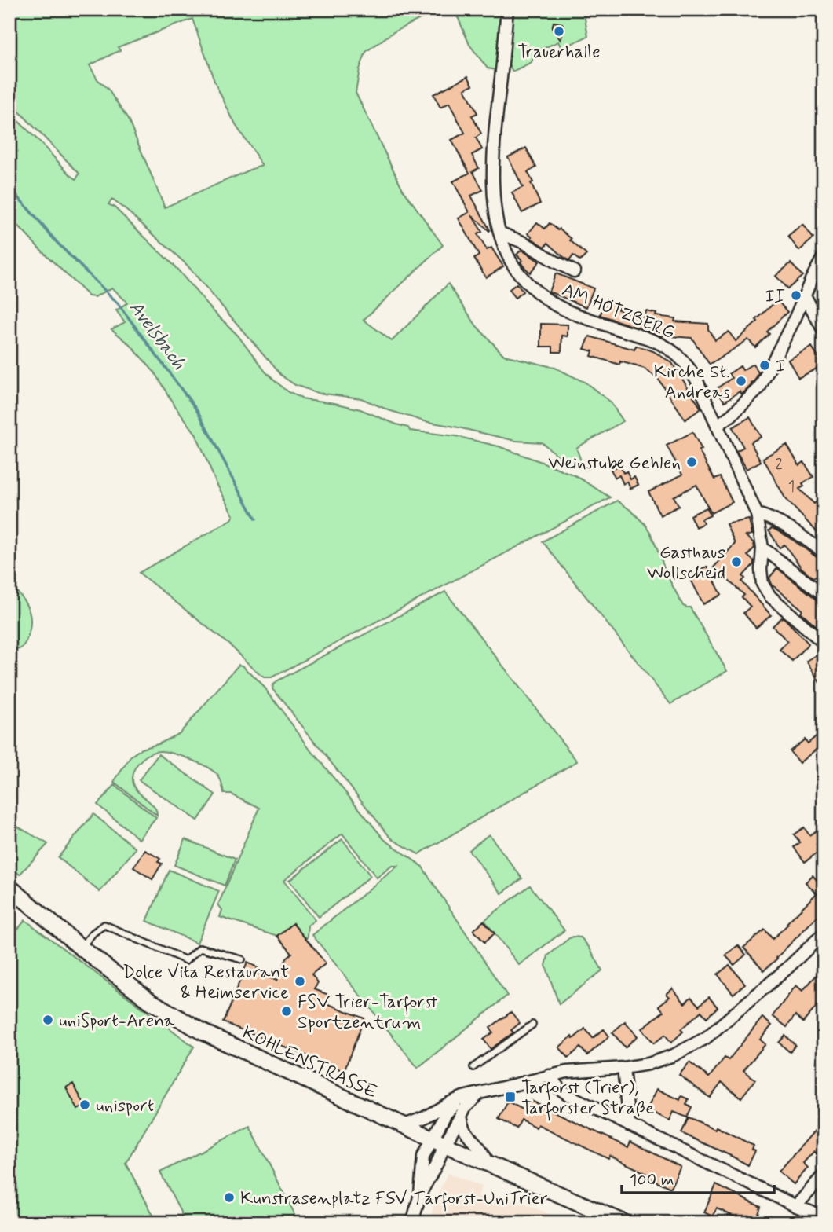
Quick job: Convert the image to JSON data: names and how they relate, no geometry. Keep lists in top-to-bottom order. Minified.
{"streets":{"main road":["KOHLENSTRASSE"],"street":["AM HÖTZBERG"]},"water":["Avelsbach"],"places":{"other":["Trauerhalle","II","I","Kirche St. Andreas","Weinstube Gehlen","Gasthaus Wollscheid","Dolce Vita Restaurant & Heimservice","FSV Trier-Tarforst Sportzentrum","uniSport-Arena","unisport","Kunstrasenplatz FSV Tarforst-UniTrier"],"transit":["Tarforst (Trier), Tarforster Straße"]},"house_numbers":["2","1"],"scale_bar":"100 m"}
